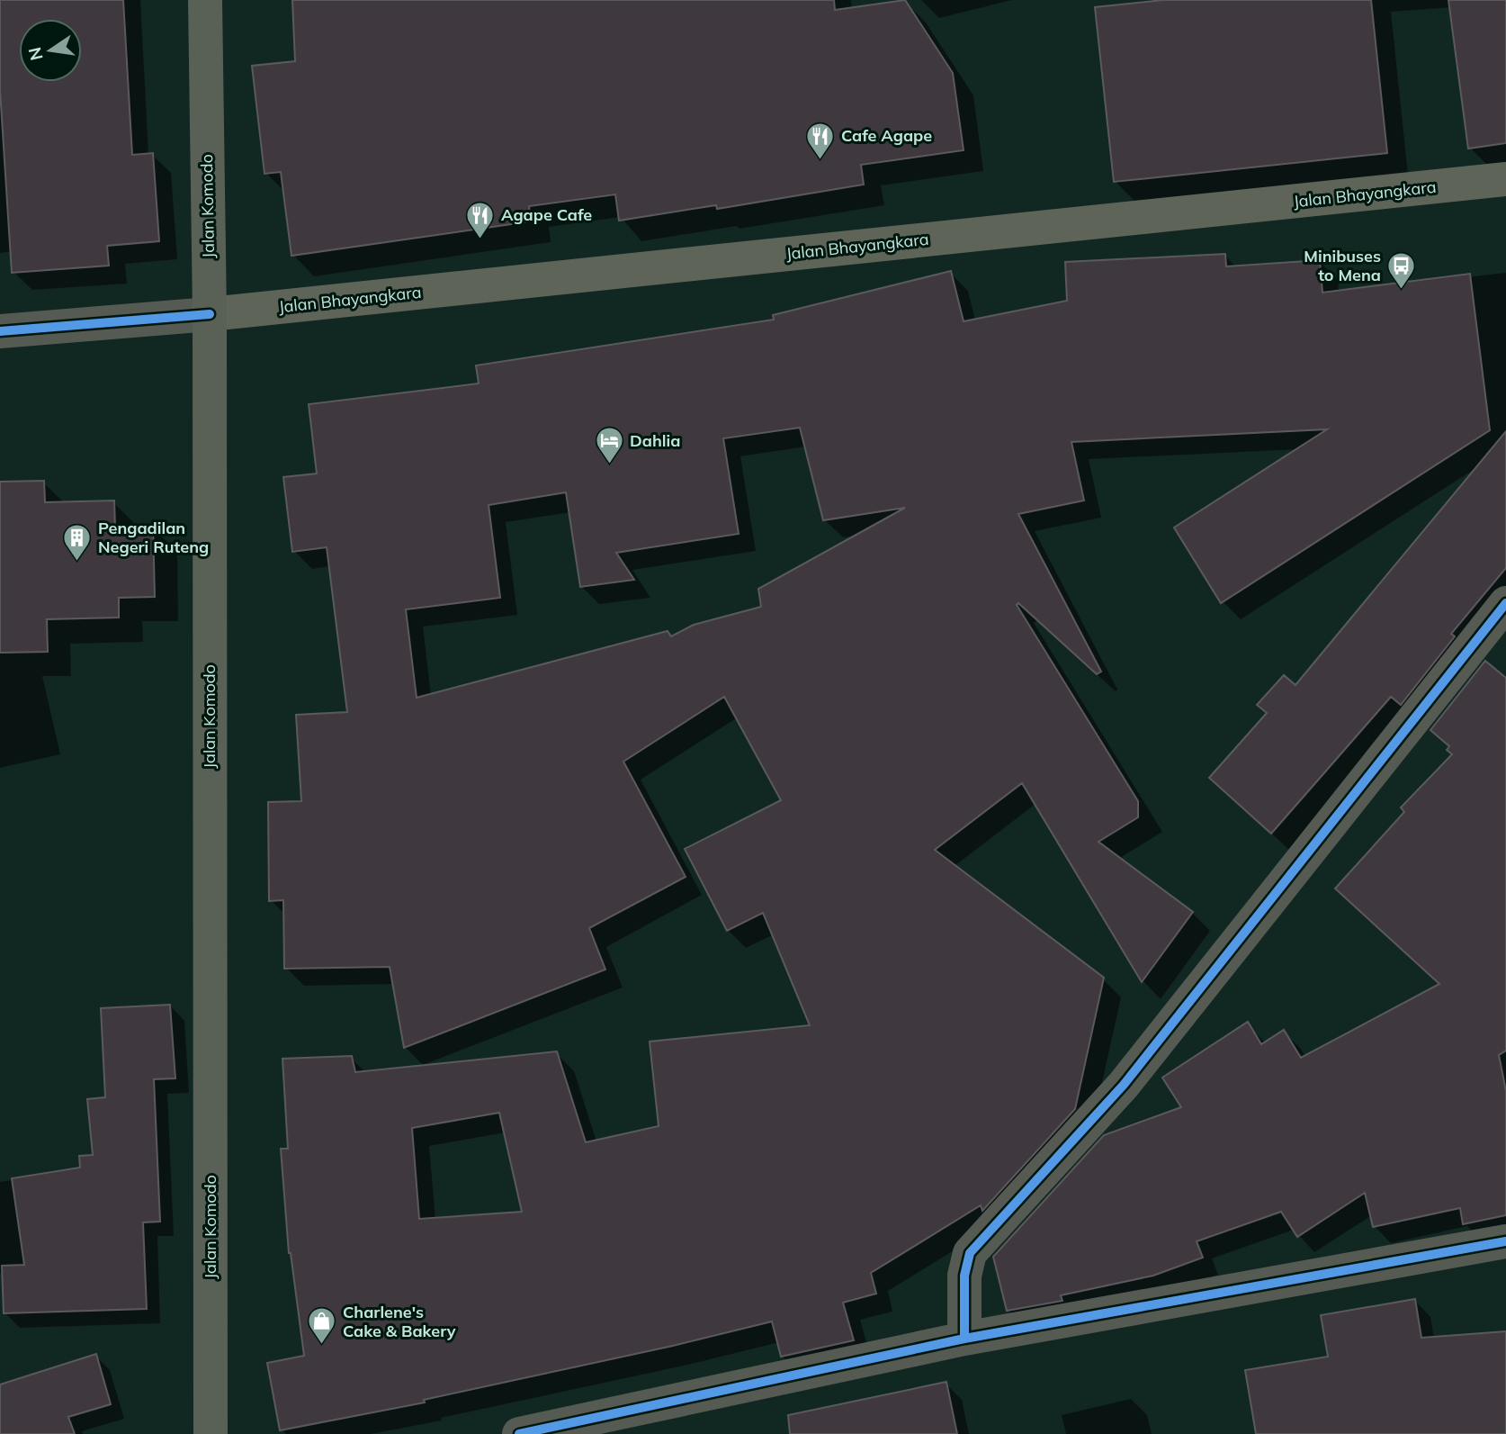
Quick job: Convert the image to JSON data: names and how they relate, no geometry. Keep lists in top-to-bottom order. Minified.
{"streets":{"highway":["Jalan Komodo"],"main road":["Jalan Bhayangkara"]},"crossings":[["Jalan Bhayangkara","Jalan Komodo"]],"places":{"restaurant":["Cafe Agape","Agape Cafe"],"bus stop":["Minibuses to Mena"],"hotel":["Dahlia"],"building":["Pengadilan Negeri Ruteng"],"shop":["Charlene's Cake & Bakery"]},"north":"left"}
